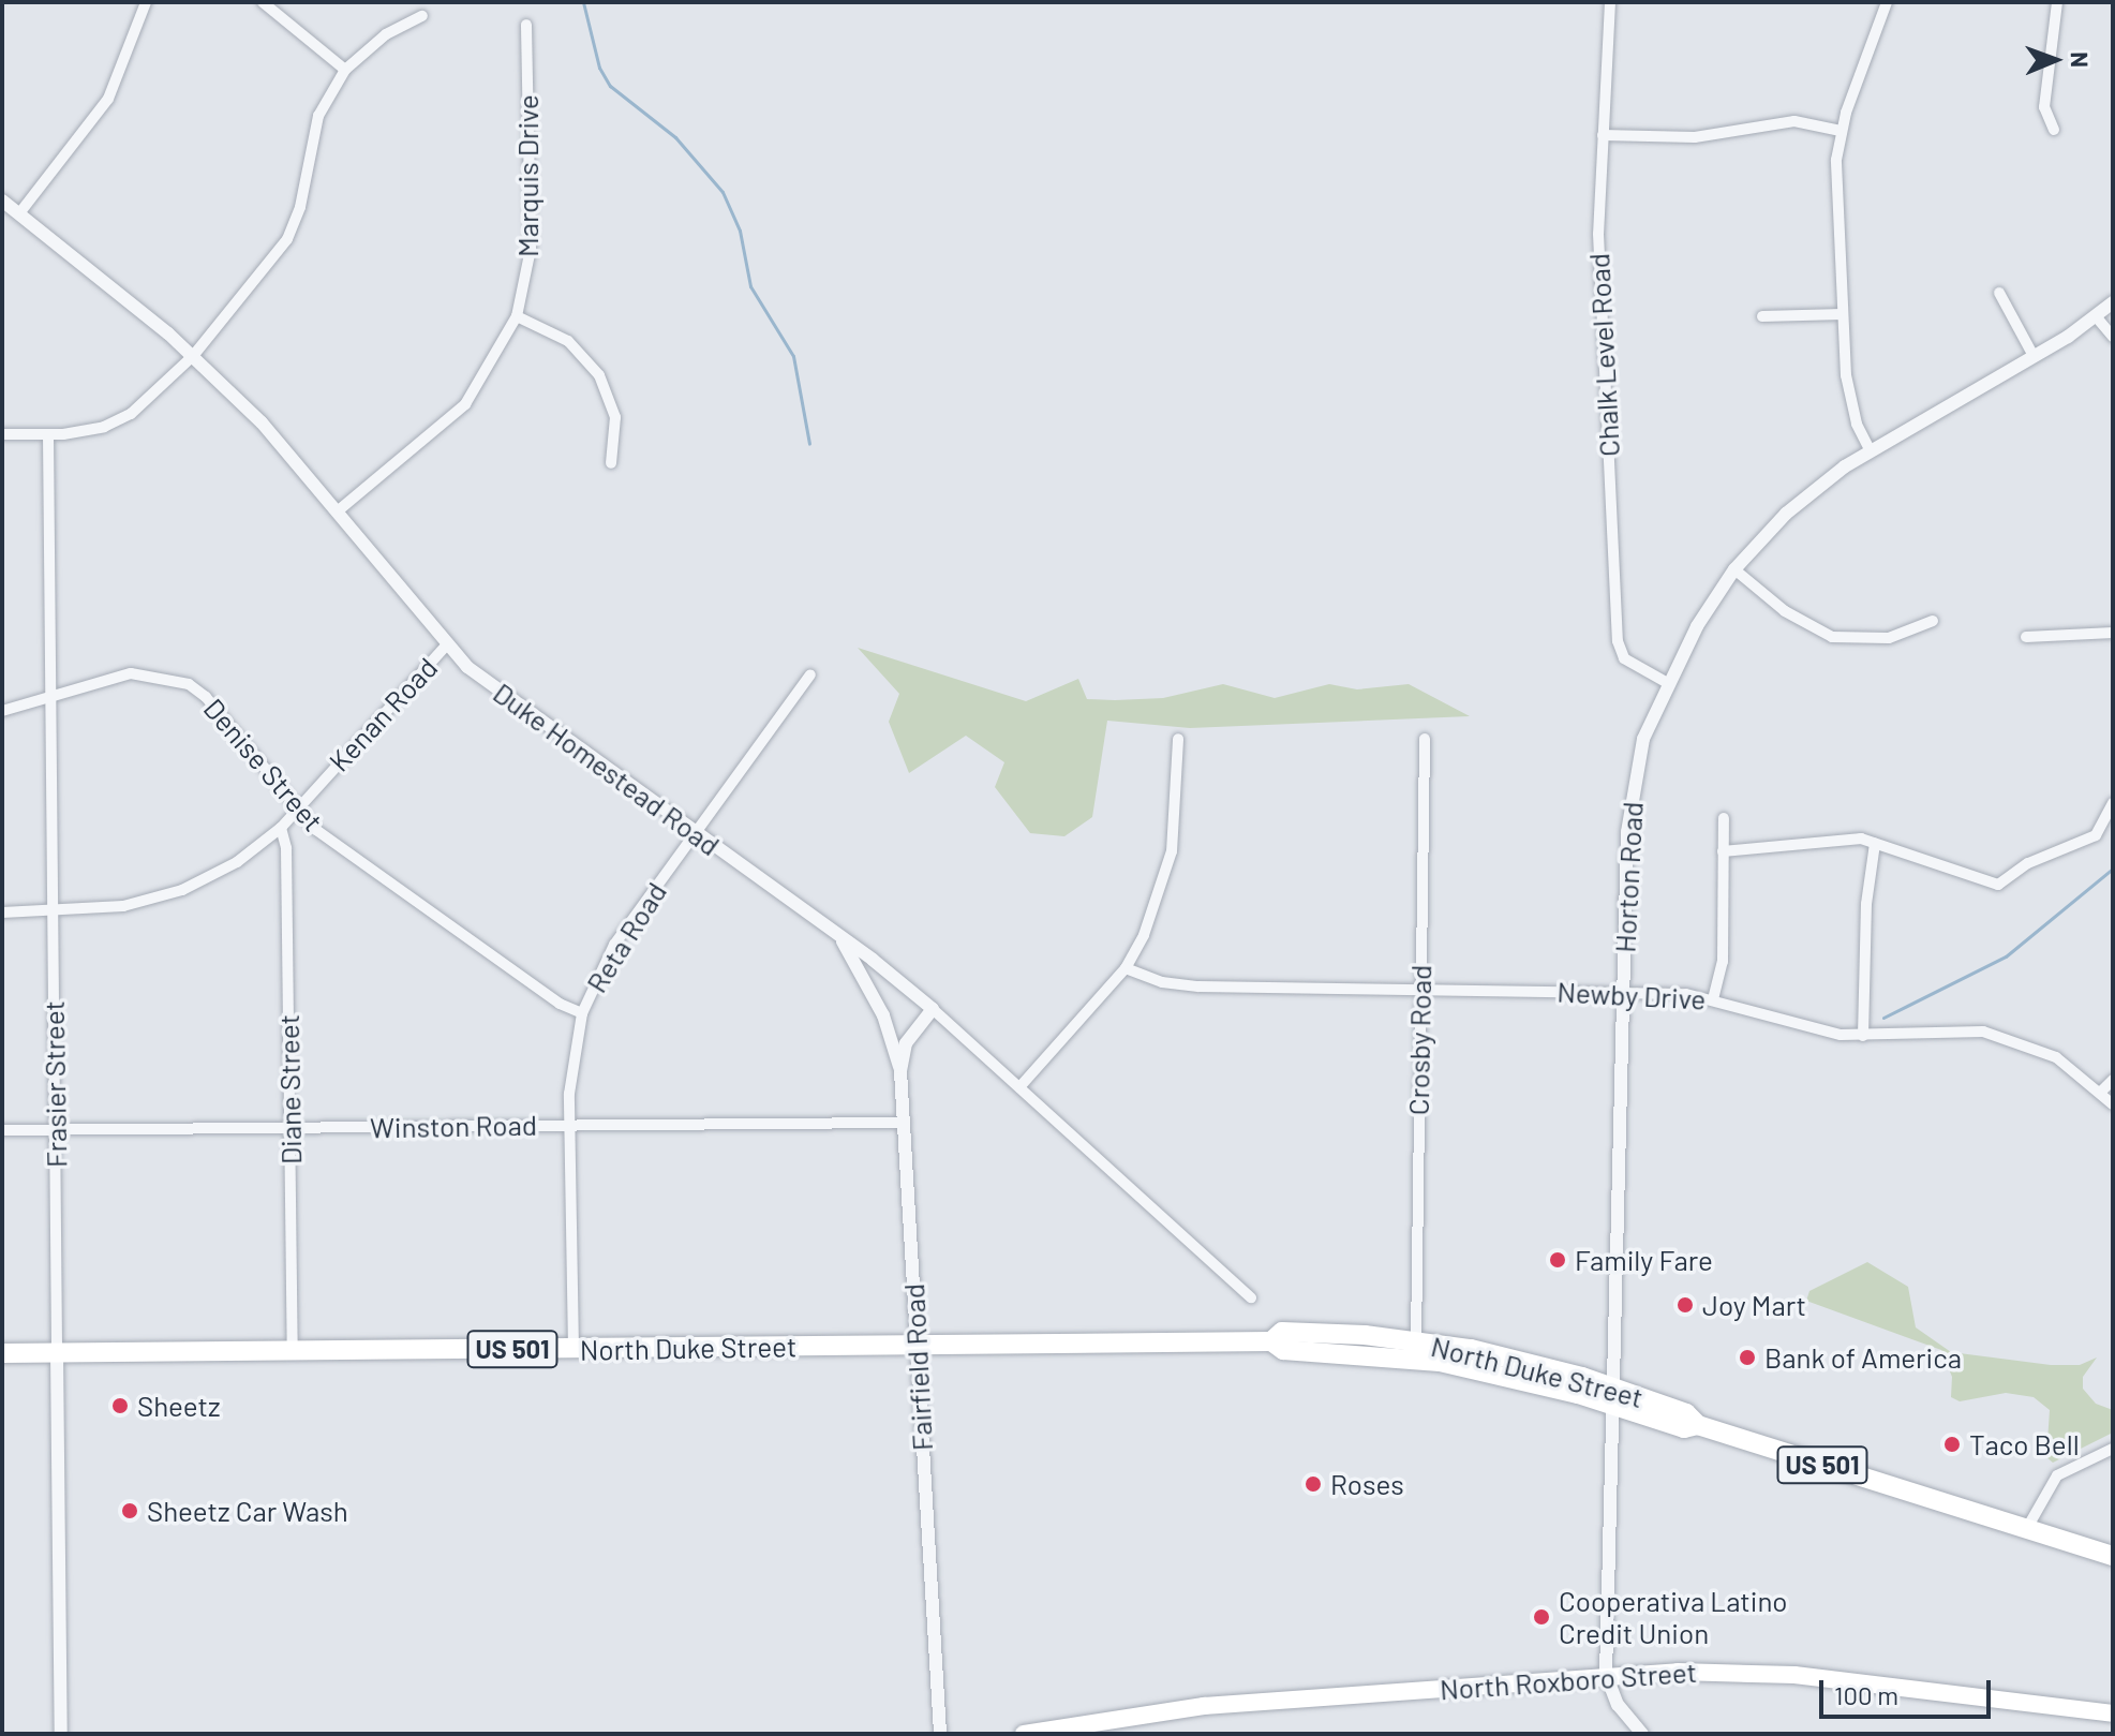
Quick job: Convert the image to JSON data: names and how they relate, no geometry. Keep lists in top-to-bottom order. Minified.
{"streets":{"highway":["North Duke Street","US 501"],"main road":["North Roxboro Street"],"street":["Marquis Drive","Chalk Level Road","Kenan Road","Denise Street","Duke Homestead Road","Horton Road","Reta Road","Newby Drive","Crosby Road","Frasier Street","Diane Street","Winston Road","Fairfield Road"]},"crossings":[["Marquis Drive","Duke Homestead Road"],["Chalk Level Road","Horton Road"],["Kenan Road","Denise Street"],["Kenan Road","Duke Homestead Road"],["Kenan Road","Frasier Street"],["Kenan Road","Diane Street"],["Denise Street","Reta Road"],["Denise Street","Frasier Street"],["Duke Homestead Road","Reta Road"],["Duke Homestead Road","Fairfield Road"],["Horton Road","Newby Drive"],["Horton Road","North Duke Street"],["Horton Road","North Roxboro Street"],["Reta Road","Winston Road"],["Reta Road","North Duke Street"],["Newby Drive","Crosby Road"],["Crosby Road","North Duke Street"],["Frasier Street","Winston Road"],["Frasier Street","North Duke Street"],["Diane Street","Winston Road"],["Diane Street","North Duke Street"],["Winston Road","Fairfield Road"],["North Duke Street","Fairfield Road"]],"places":["Family Fare","Joy Mart","Bank of America","Sheetz","Taco Bell","Roses","Sheetz Car Wash","Cooperativa Latino Credit Union"],"scale_bar":"100 m","north":"right"}
